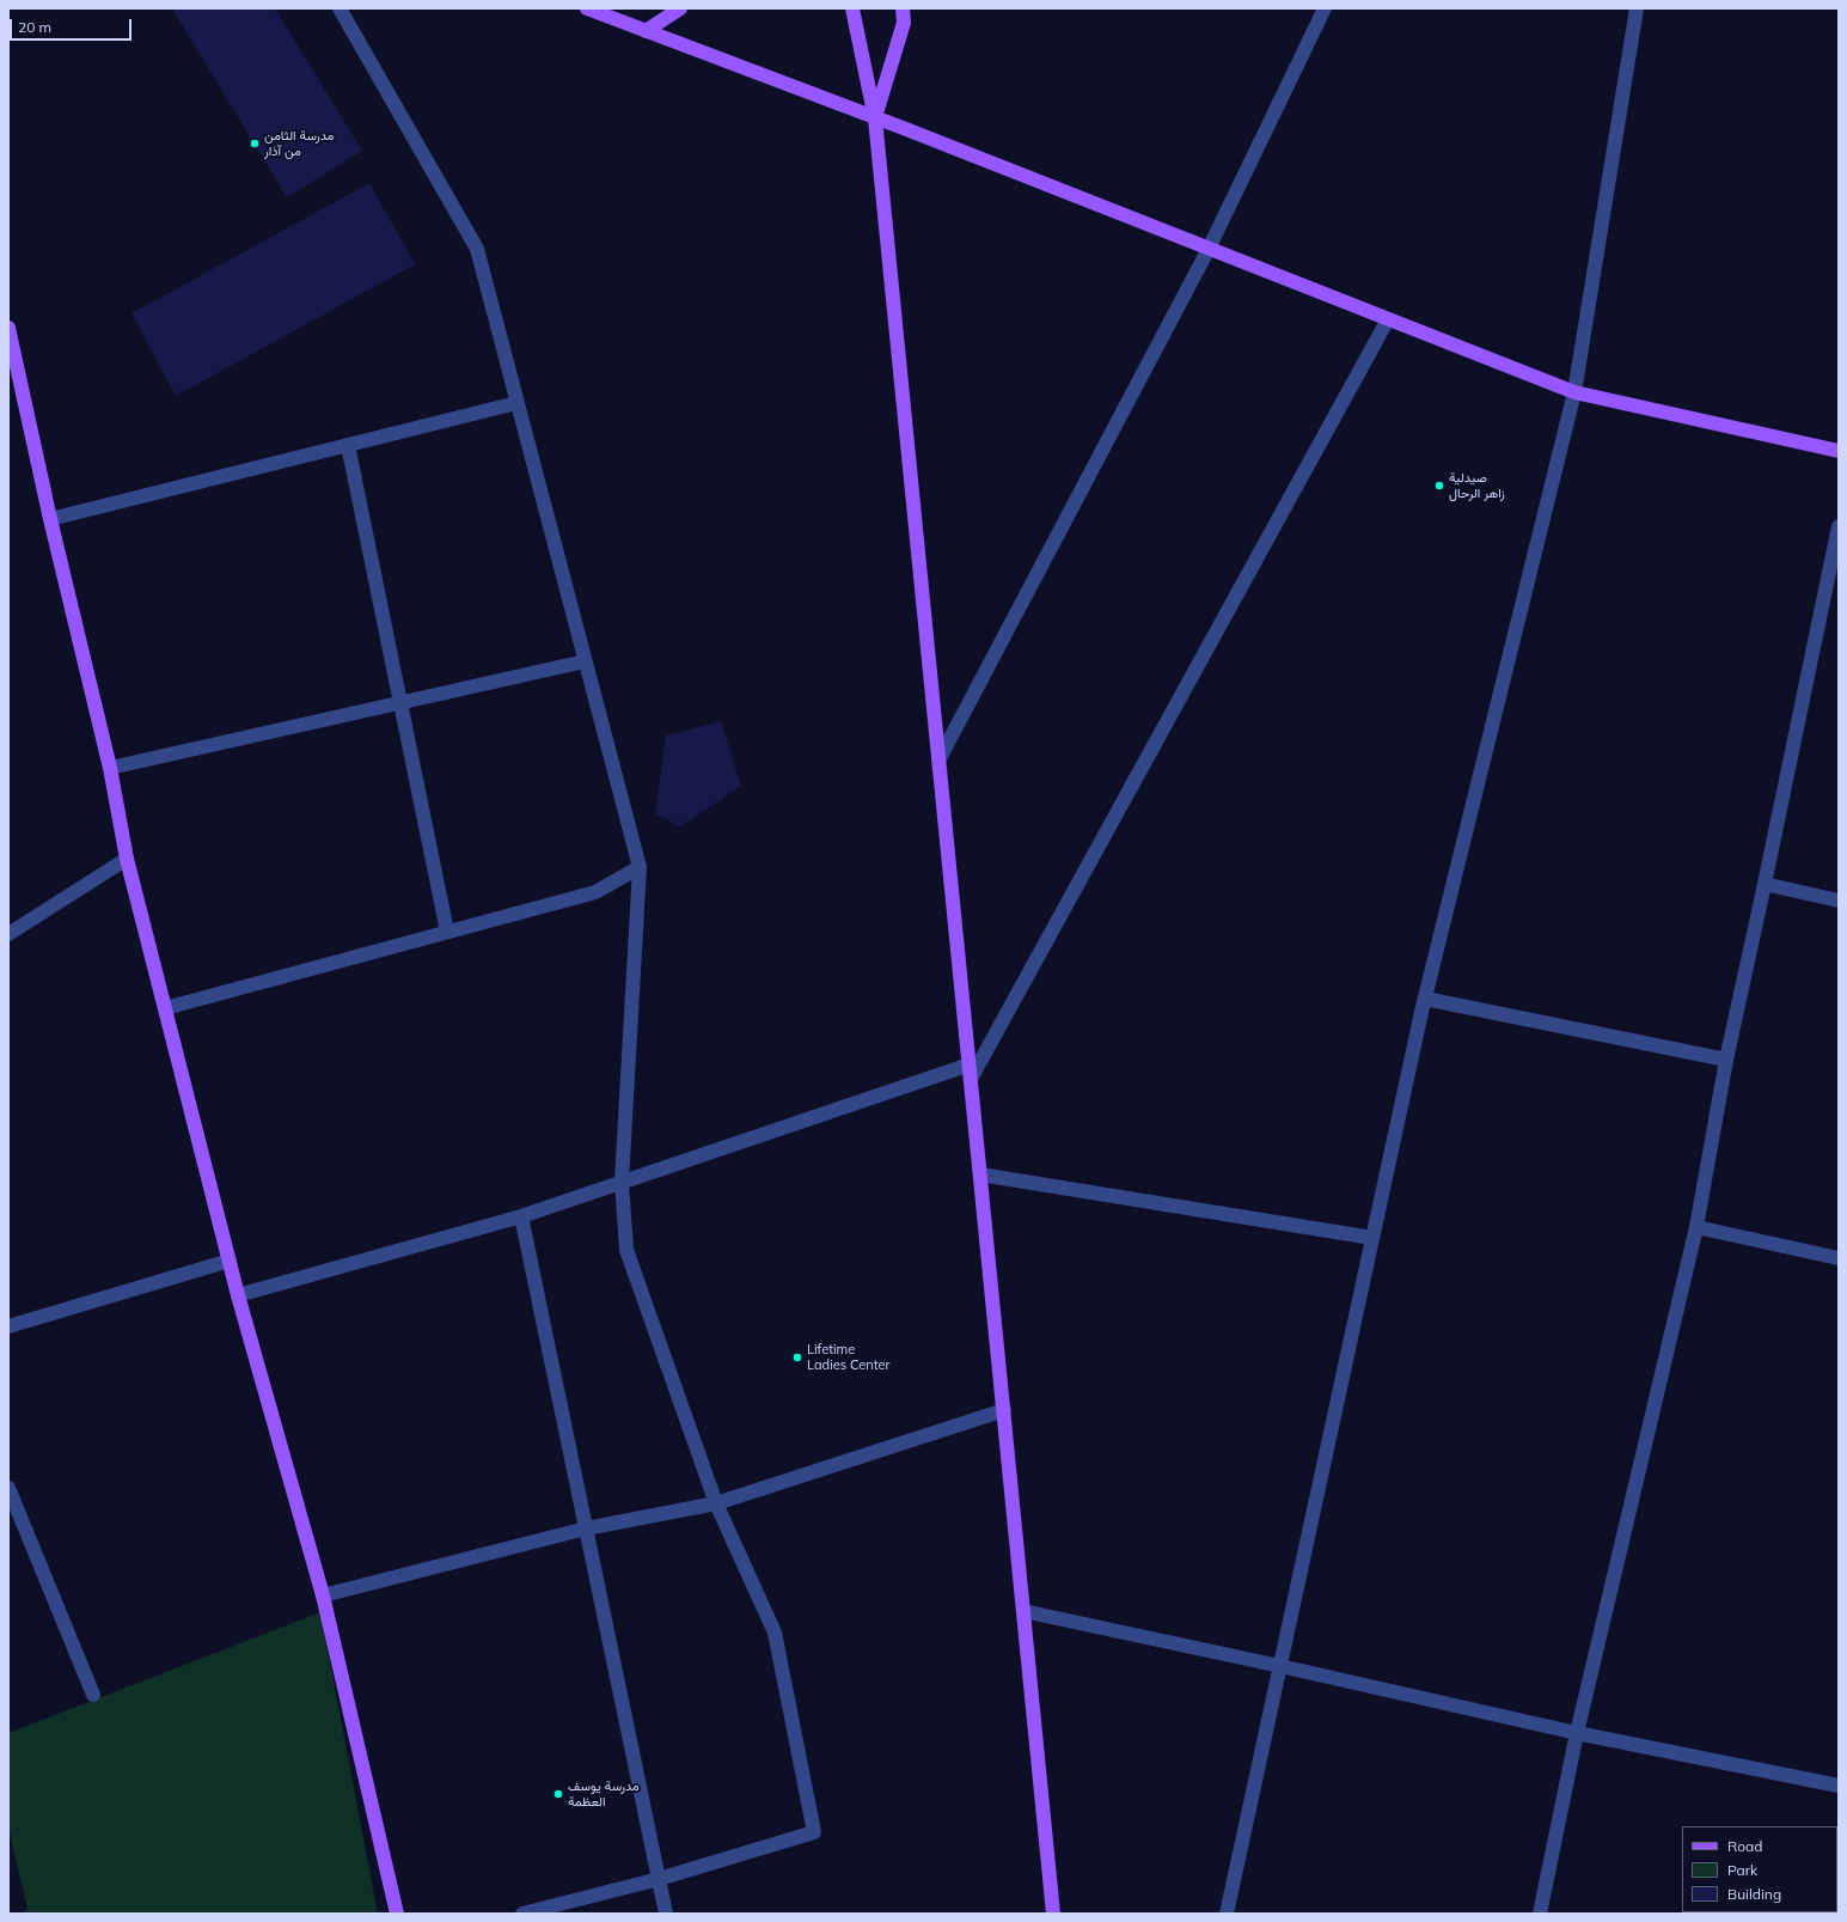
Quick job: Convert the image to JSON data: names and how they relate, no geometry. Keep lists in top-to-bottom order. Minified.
{"places":["مدرسة الثامن من آذار","صيدلية زاهر الرحال","Lifetime Ladies Center","مدرسة يوسف العظمة"],"legend":["Road","Park","Building"],"scale_bar":"20 m"}
